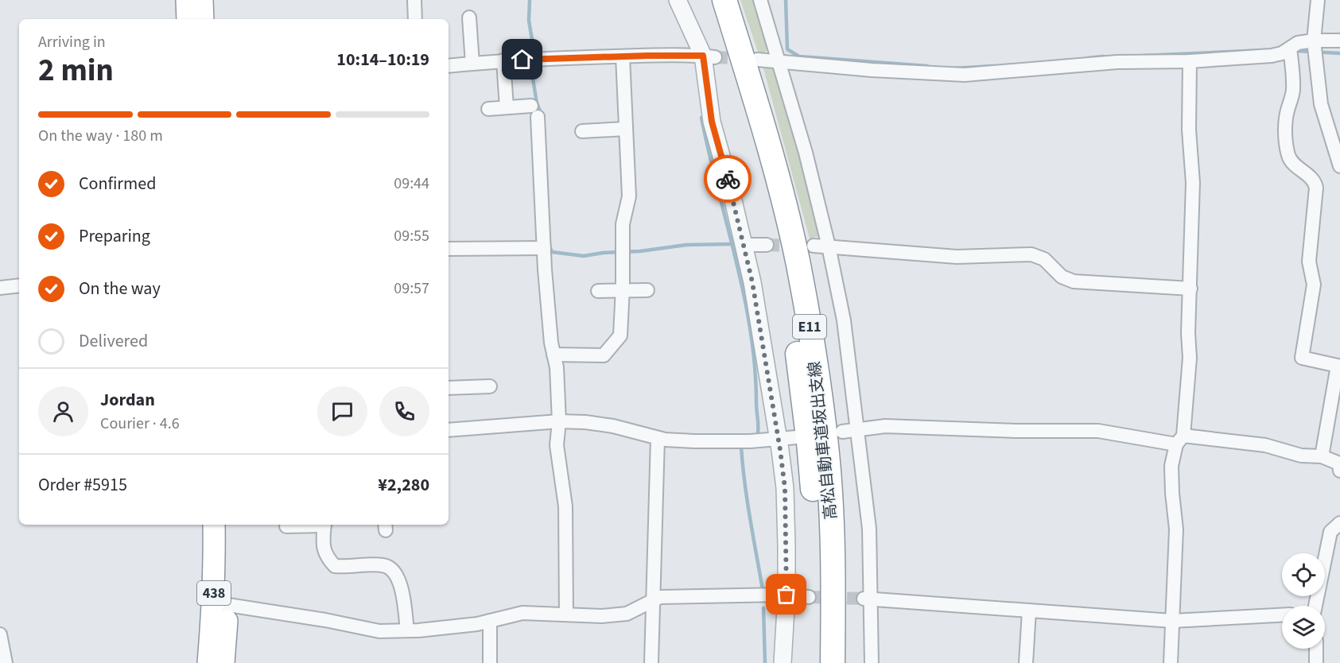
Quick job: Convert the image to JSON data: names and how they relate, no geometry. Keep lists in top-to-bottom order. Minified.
{"streets":{"highway":["E11","高松自動車道坂出支線","438"]},"page":{"heading":["2 min","Arriving in","10:14–10:19"],"panel":["Jordan","Courier · 4.6","Order #5915","¥2,280"],"bar":"On the way · 180 m","list":[["Confirmed","09:44"],["Preparing","09:55"],["On the way","09:57"],"Delivered"]}}
